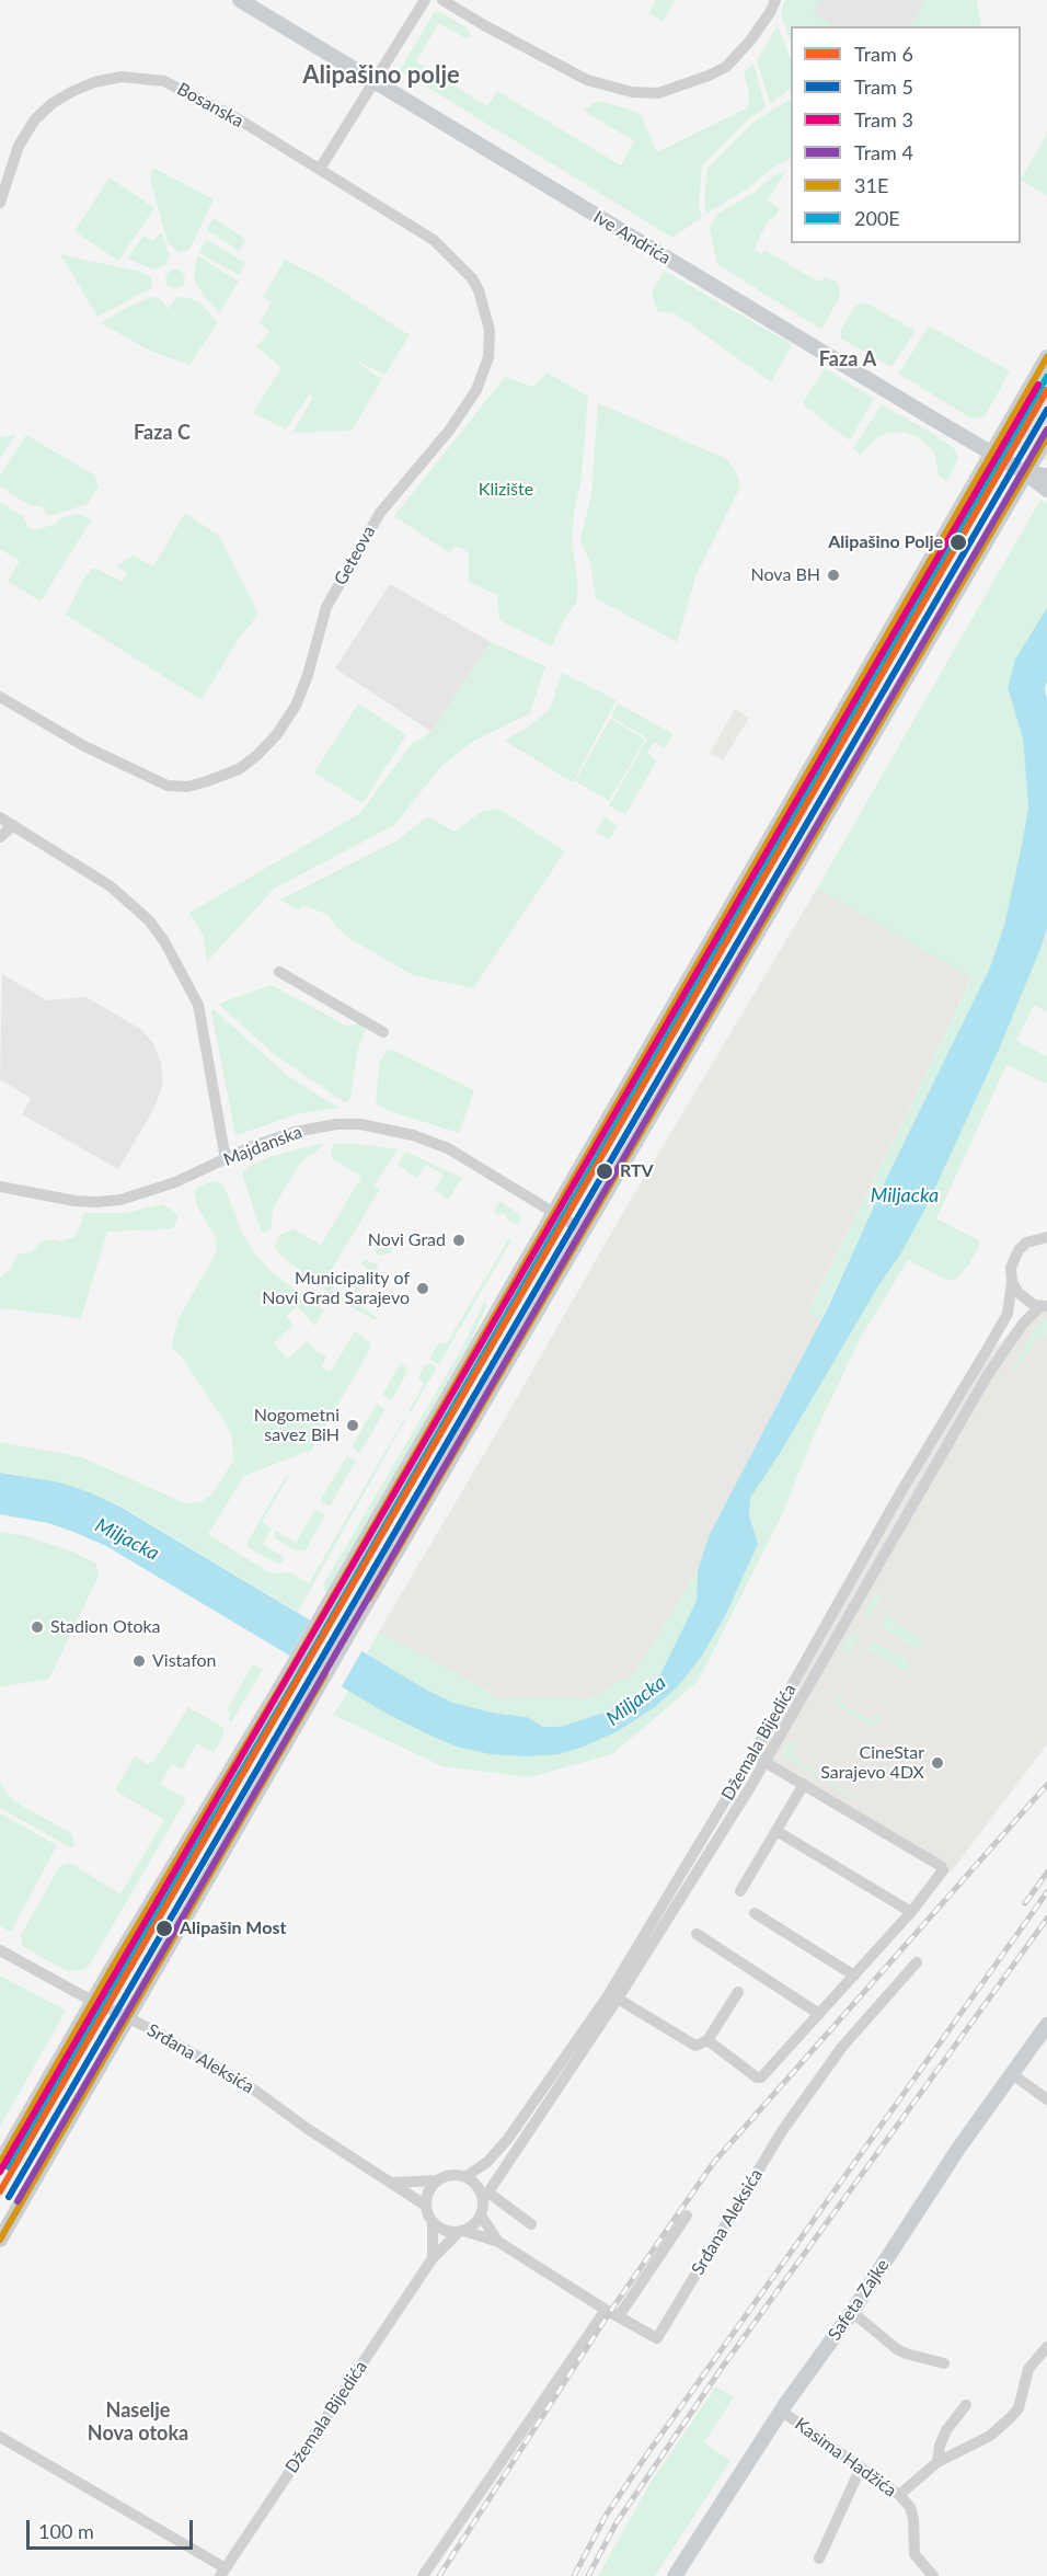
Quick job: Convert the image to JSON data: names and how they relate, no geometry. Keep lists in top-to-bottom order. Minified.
{"streets":{"main road":["Ive Andrića","Safeta Zajke"],"street":["Bosanska","Geteova","Majdanska","Džemala Bijedića","Srđana Aleksića","Kasima Hadžića"]},"crossings":[["Bosanska","Geteova"],["Džemala Bijedića","Srđana Aleksića"],["Safeta Zajke","Kasima Hadžića"]],"districts":["Alipašino polje","Faza A","Faza C","Naselje Nova otoka"],"water":["Miljacka"],"parks":["Klizište"],"places":["Alipašino Polje","Nova BH","RTV","Novi Grad","Municipality of Novi Grad Sarajevo","Nogometni savez BiH","Stadion Otoka","Vistafon","CineStar Sarajevo 4DX","Alipašin Most"],"lines":["transit line 31E","transit line 200E","tram line 3","tram line 6","tram line 5","tram line 4"],"legend":["Tram 6","Tram 5","Tram 3","Tram 4","31E","200E"],"scale_bar":"100 m"}
